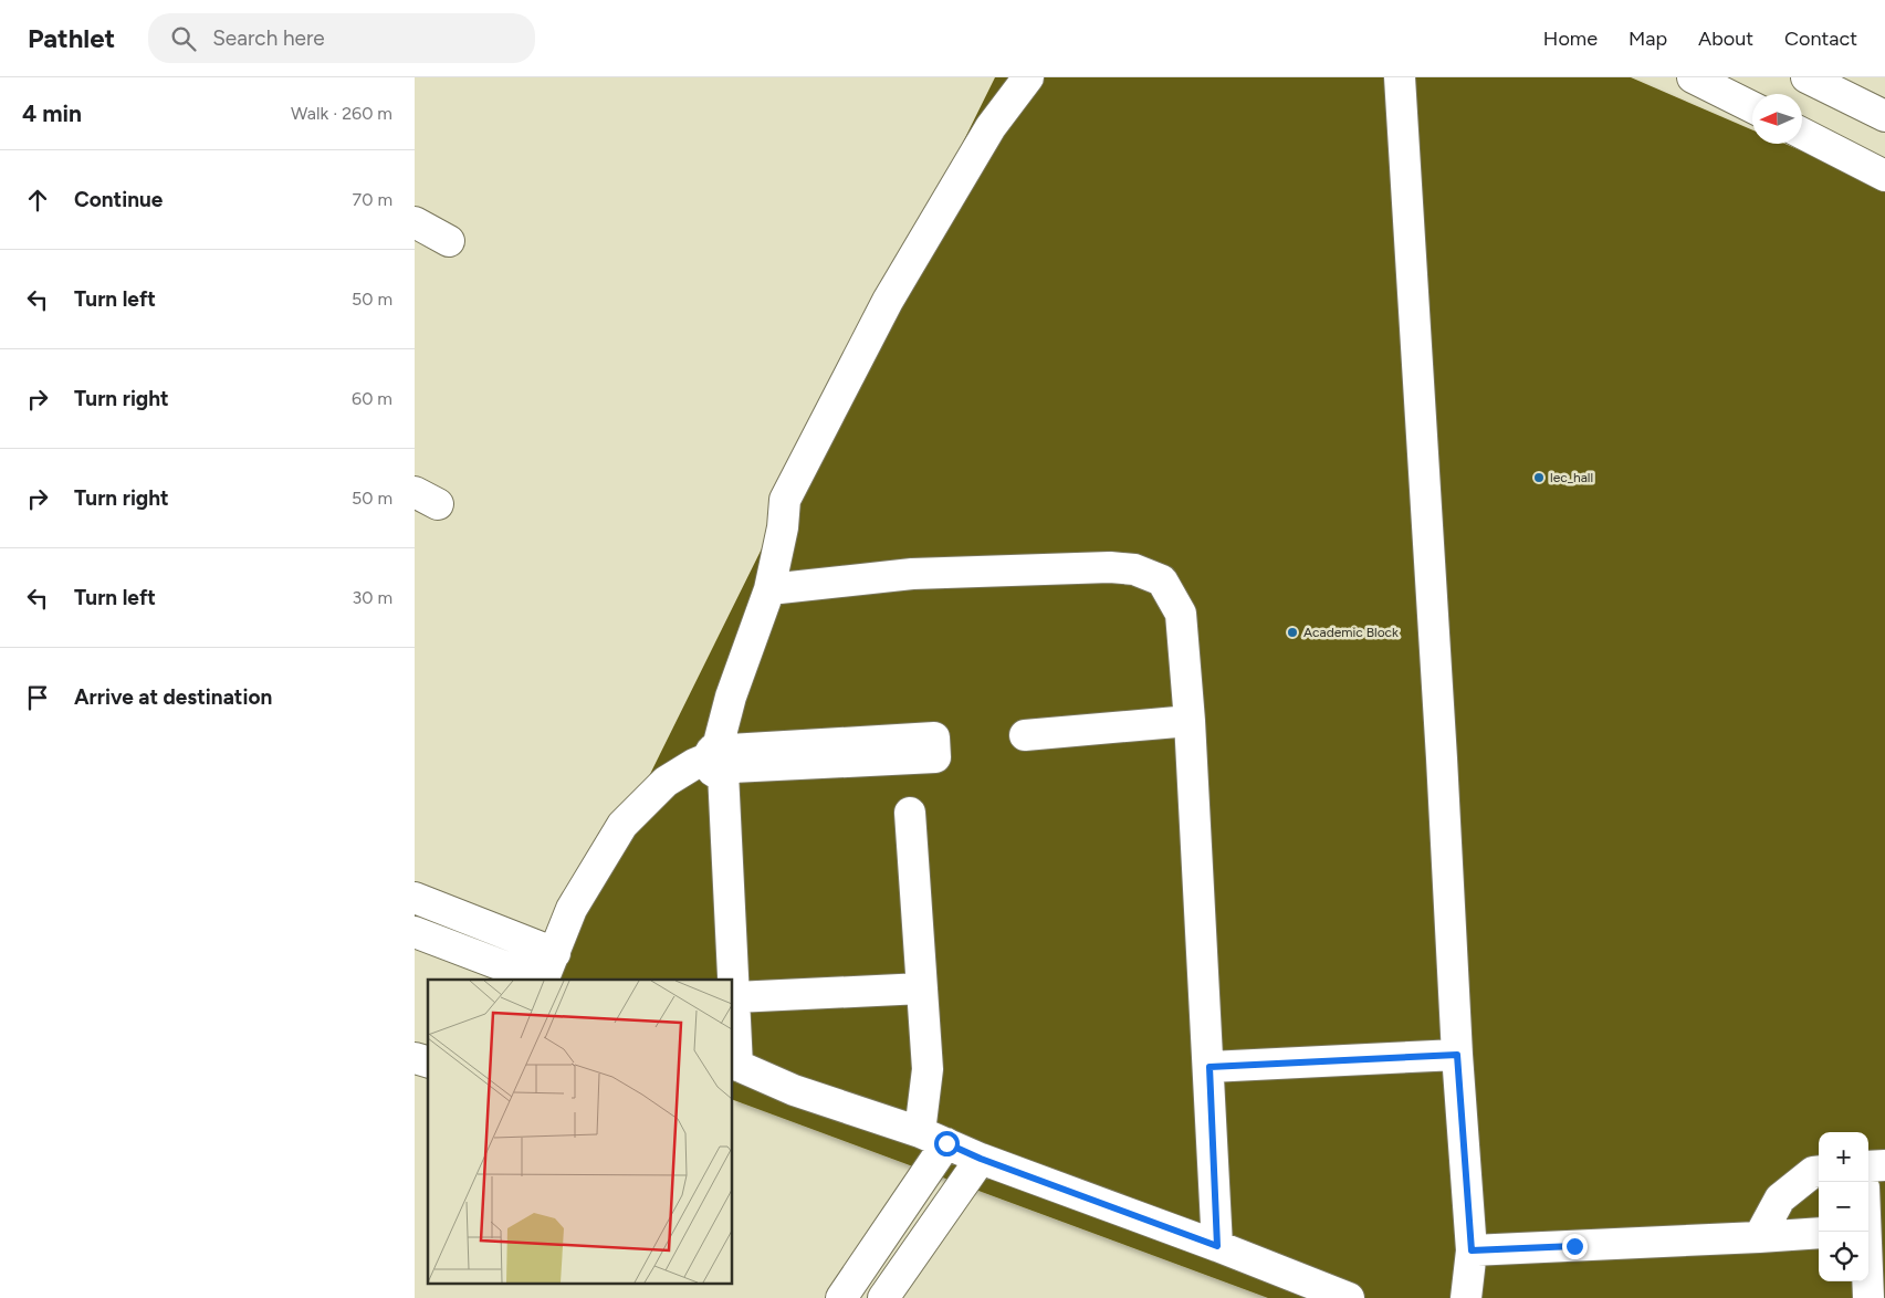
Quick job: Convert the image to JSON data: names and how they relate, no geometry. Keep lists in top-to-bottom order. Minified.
{"places":["lec_hall","Academic Block"],"north":"left","page":{"header":"Pathlet","search":"Search here","nav":["Home","Map","About","Contact"],"heading":["4 min","Walk · 260 m"],"list":[["Continue","70 m"],["Turn left","50 m"],["Turn right","60 m"],["Turn right","50 m"],["Turn left","30 m"],"Arrive at destination"],"map_buttons":["+","−"]}}
